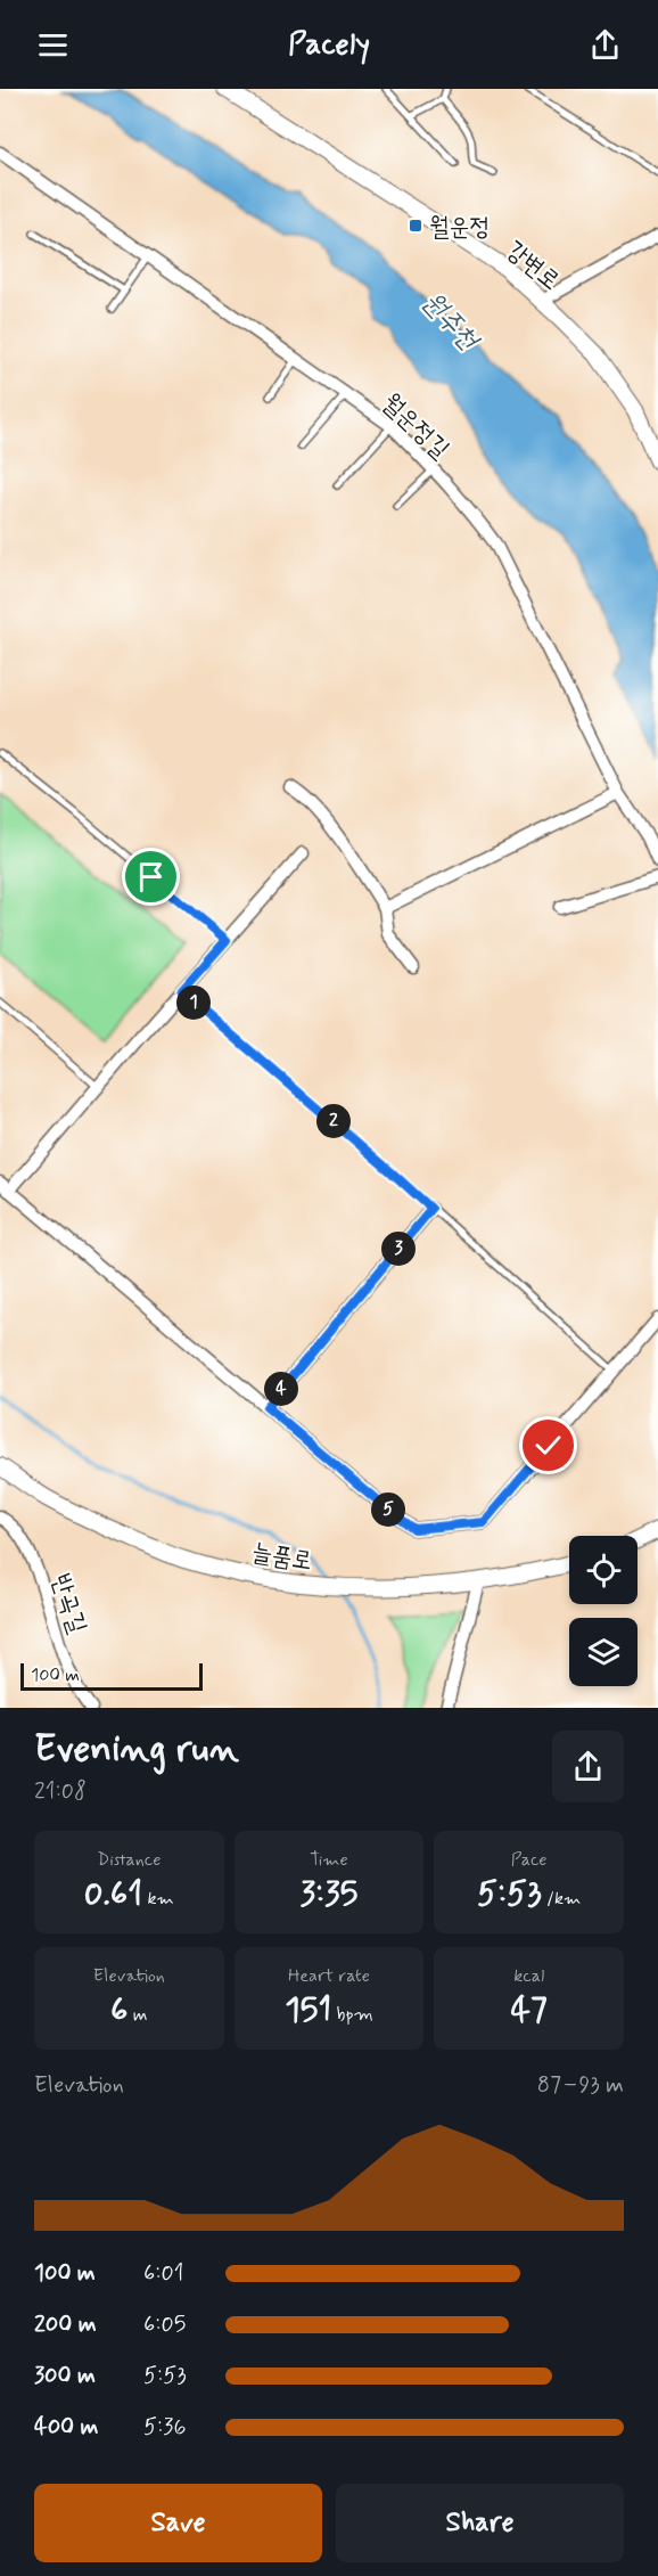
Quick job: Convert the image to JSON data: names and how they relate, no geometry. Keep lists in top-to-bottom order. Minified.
{"streets":{"street":["강변로","월운정길","늘품로","반곡길"]},"water":["원주천"],"places":{"transit":["월운정"]},"scale_bar":"100 m","page":{"header":"Pacely","pins":["1","2","3","4","5"],"scale":"100 m","heading":["Evening run","21:08"],"stats":[["Distance","0.61 km"],["Time","3:35"],["Pace","5:53 /km"],["Elevation","6 m"],["Heart rate","151 bpm"],["kcal","47"]],"chart":["Elevation","87–93 m"],"list":[{"name":"100 m","note":"6:01"},{"name":"200 m","note":"6:05"},{"name":"300 m","note":"5:53"},{"name":"400 m","note":"5:36"}],"buttons":["Save","Share"]}}
